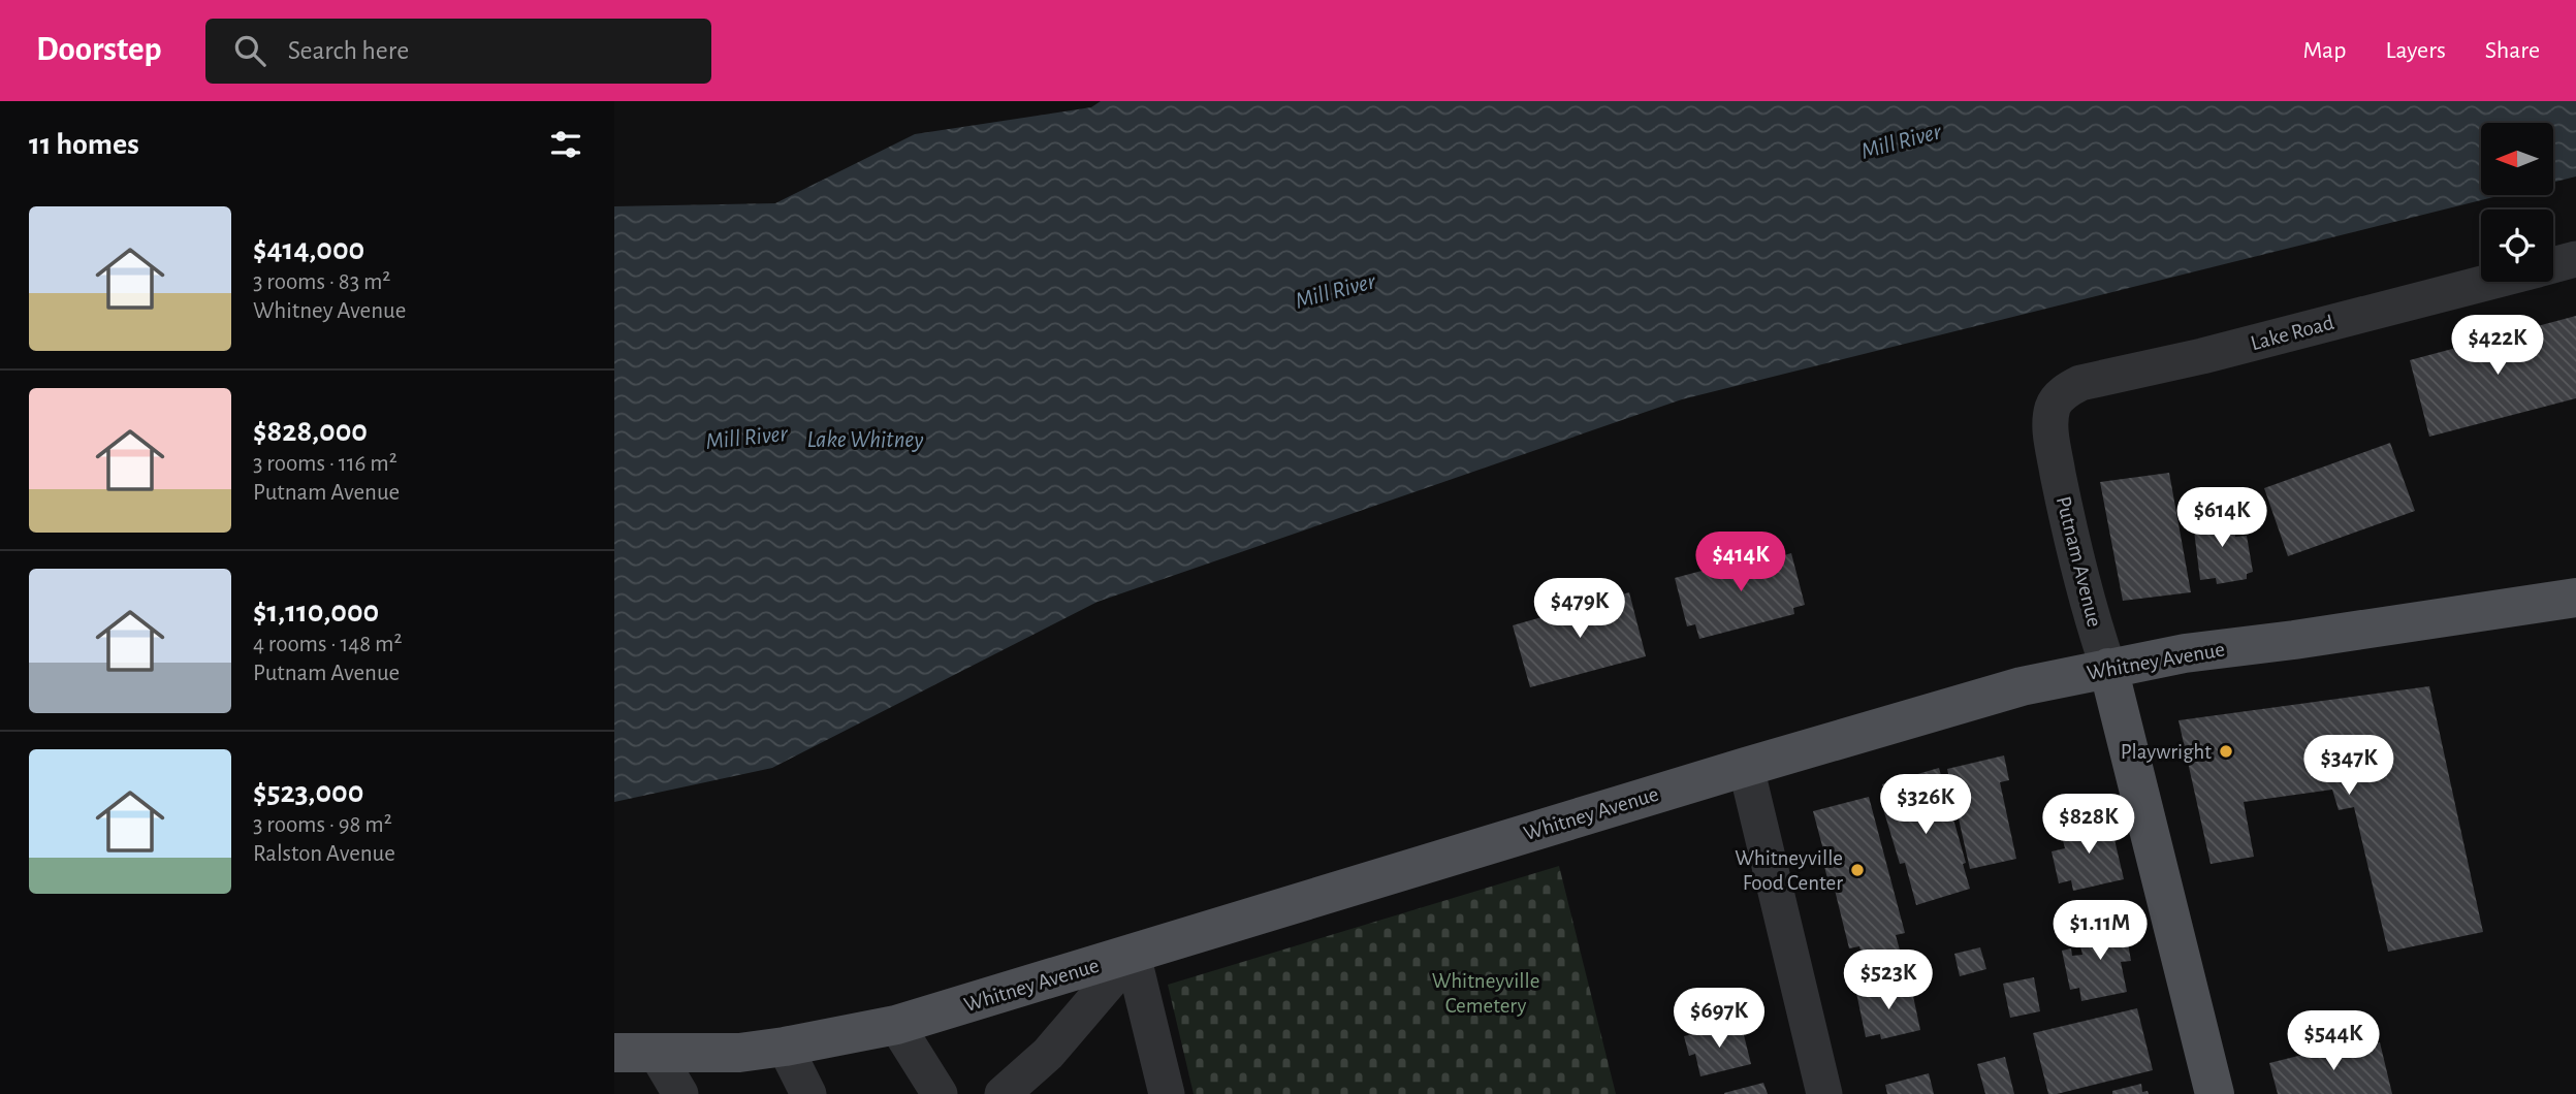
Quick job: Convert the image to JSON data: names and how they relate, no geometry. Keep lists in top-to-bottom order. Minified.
{"streets":{"main road":["Putnam Avenue","Whitney Avenue"],"street":["Lake Road"]},"crossings":[["Lake Road","Putnam Avenue"],["Putnam Avenue","Whitney Avenue"]],"water":["Mill River","Lake Whitney"],"parks":["Whitneyville Cemetery"],"places":["Playwright","Whitneyville Food Center"],"north":"left","page":{"header":"Doorstep","search":"Search here","nav":["Map","Layers","Share"],"heading":"11 homes","list":[{"name":"$414,000","note":"3 rooms · 83 m² · Whitney Avenue"},{"name":"$828,000","note":"3 rooms · 116 m² · Putnam Avenue"},{"name":"$1,110,000","note":"4 rooms · 148 m² · Putnam Avenue"},{"name":"$523,000","note":"3 rooms · 98 m² · Ralston Avenue"}],"price":["$422K","$614K","$414K","$479K","$347K","$326K","$828K","$1.11M","$523K","$697K","$544K"]}}
